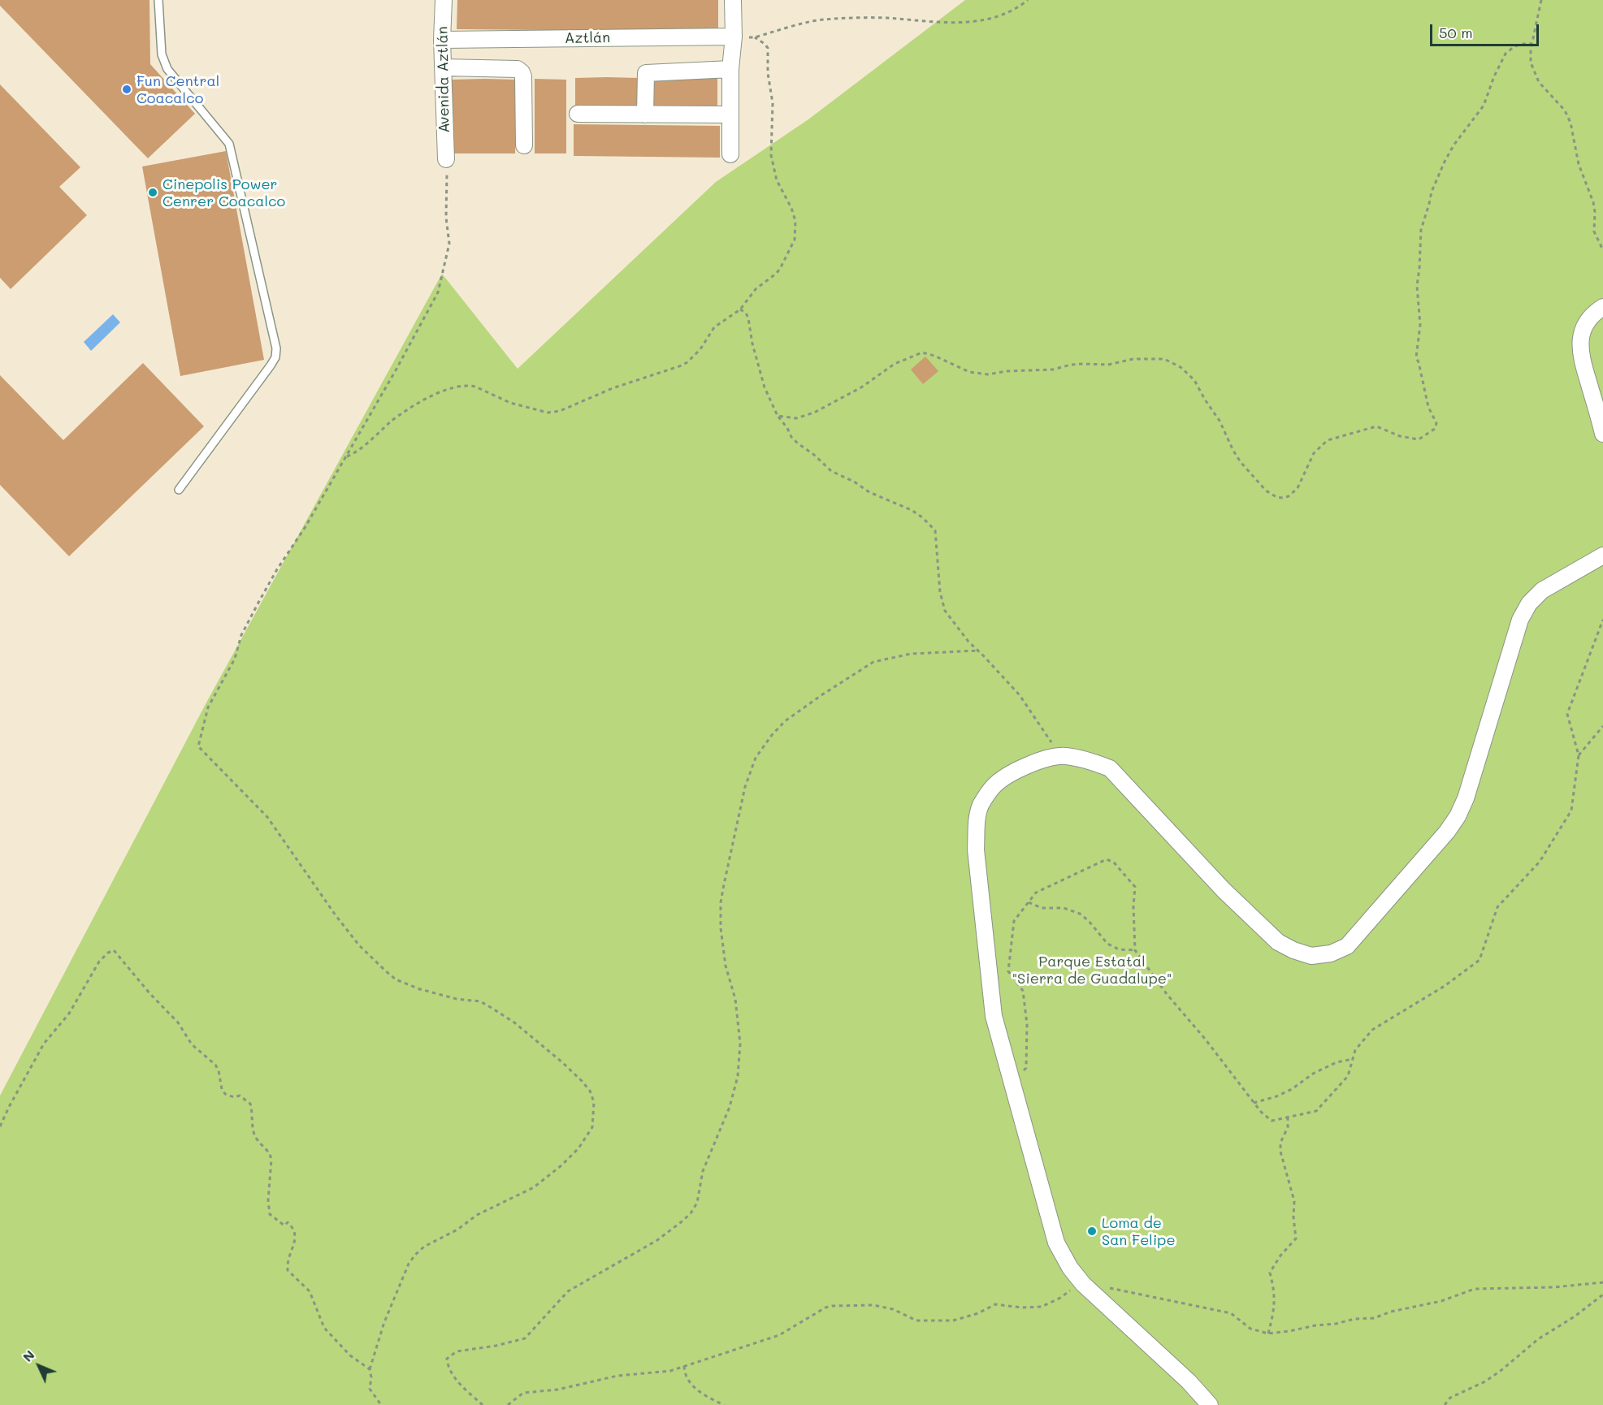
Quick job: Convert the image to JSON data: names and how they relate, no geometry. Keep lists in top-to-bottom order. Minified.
{"streets":{"street":["Aztlán","Avenida Aztlán"]},"crossings":[["Aztlán","Avenida Aztlán"]],"parks":["Parque Estatal \"Sierra de Guadalupe\""],"places":["Fun Central Coacalco","Cinepolis Power Cenrer Coacalco","Loma de San Felipe"],"scale_bar":"50 m","north":"top left"}
